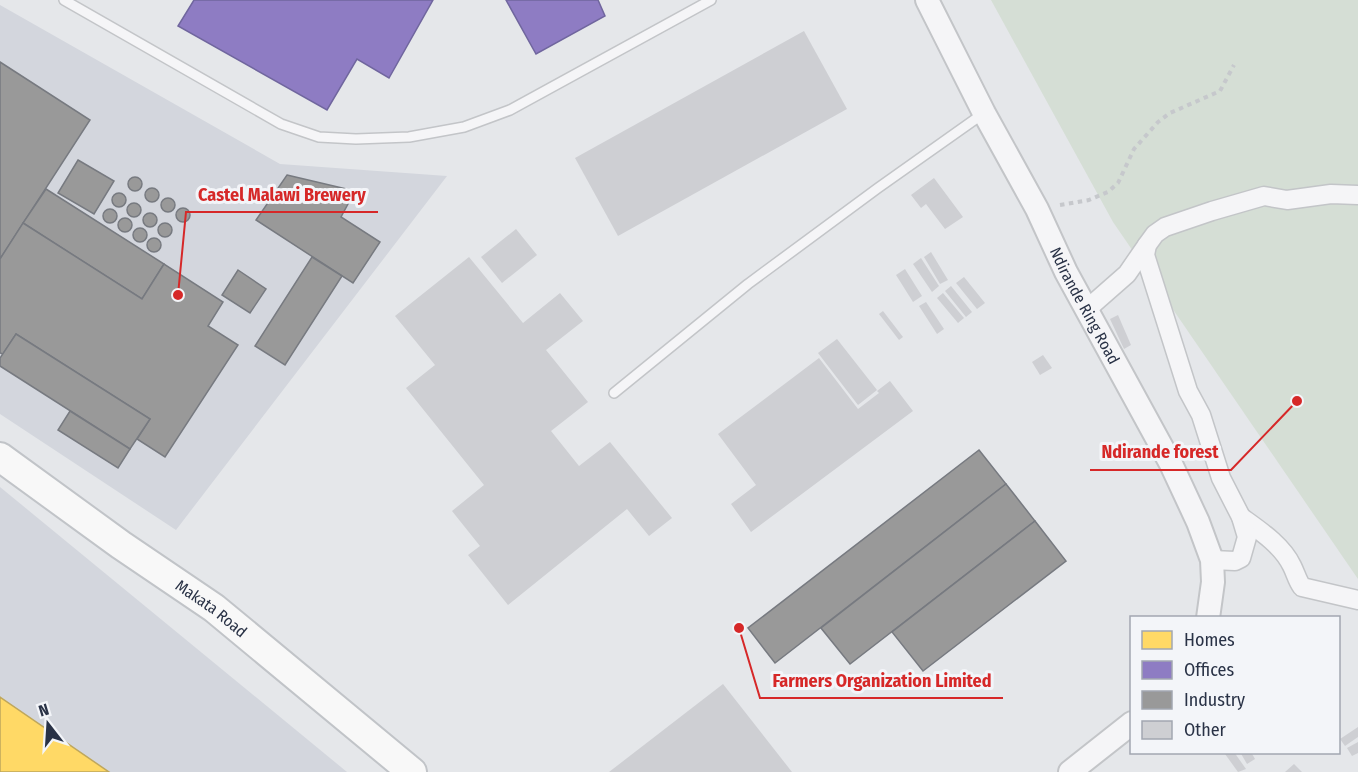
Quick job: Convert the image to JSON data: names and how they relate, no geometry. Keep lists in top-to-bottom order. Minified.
{"streets":{"main road":["Makata Road"],"street":["Ndirande Ring Road"]},"places":["Castel Malawi Brewery","Ndirande forest","Farmers Organization Limited"],"legend":["Homes","Offices","Industry","Other"],"north":"top"}
